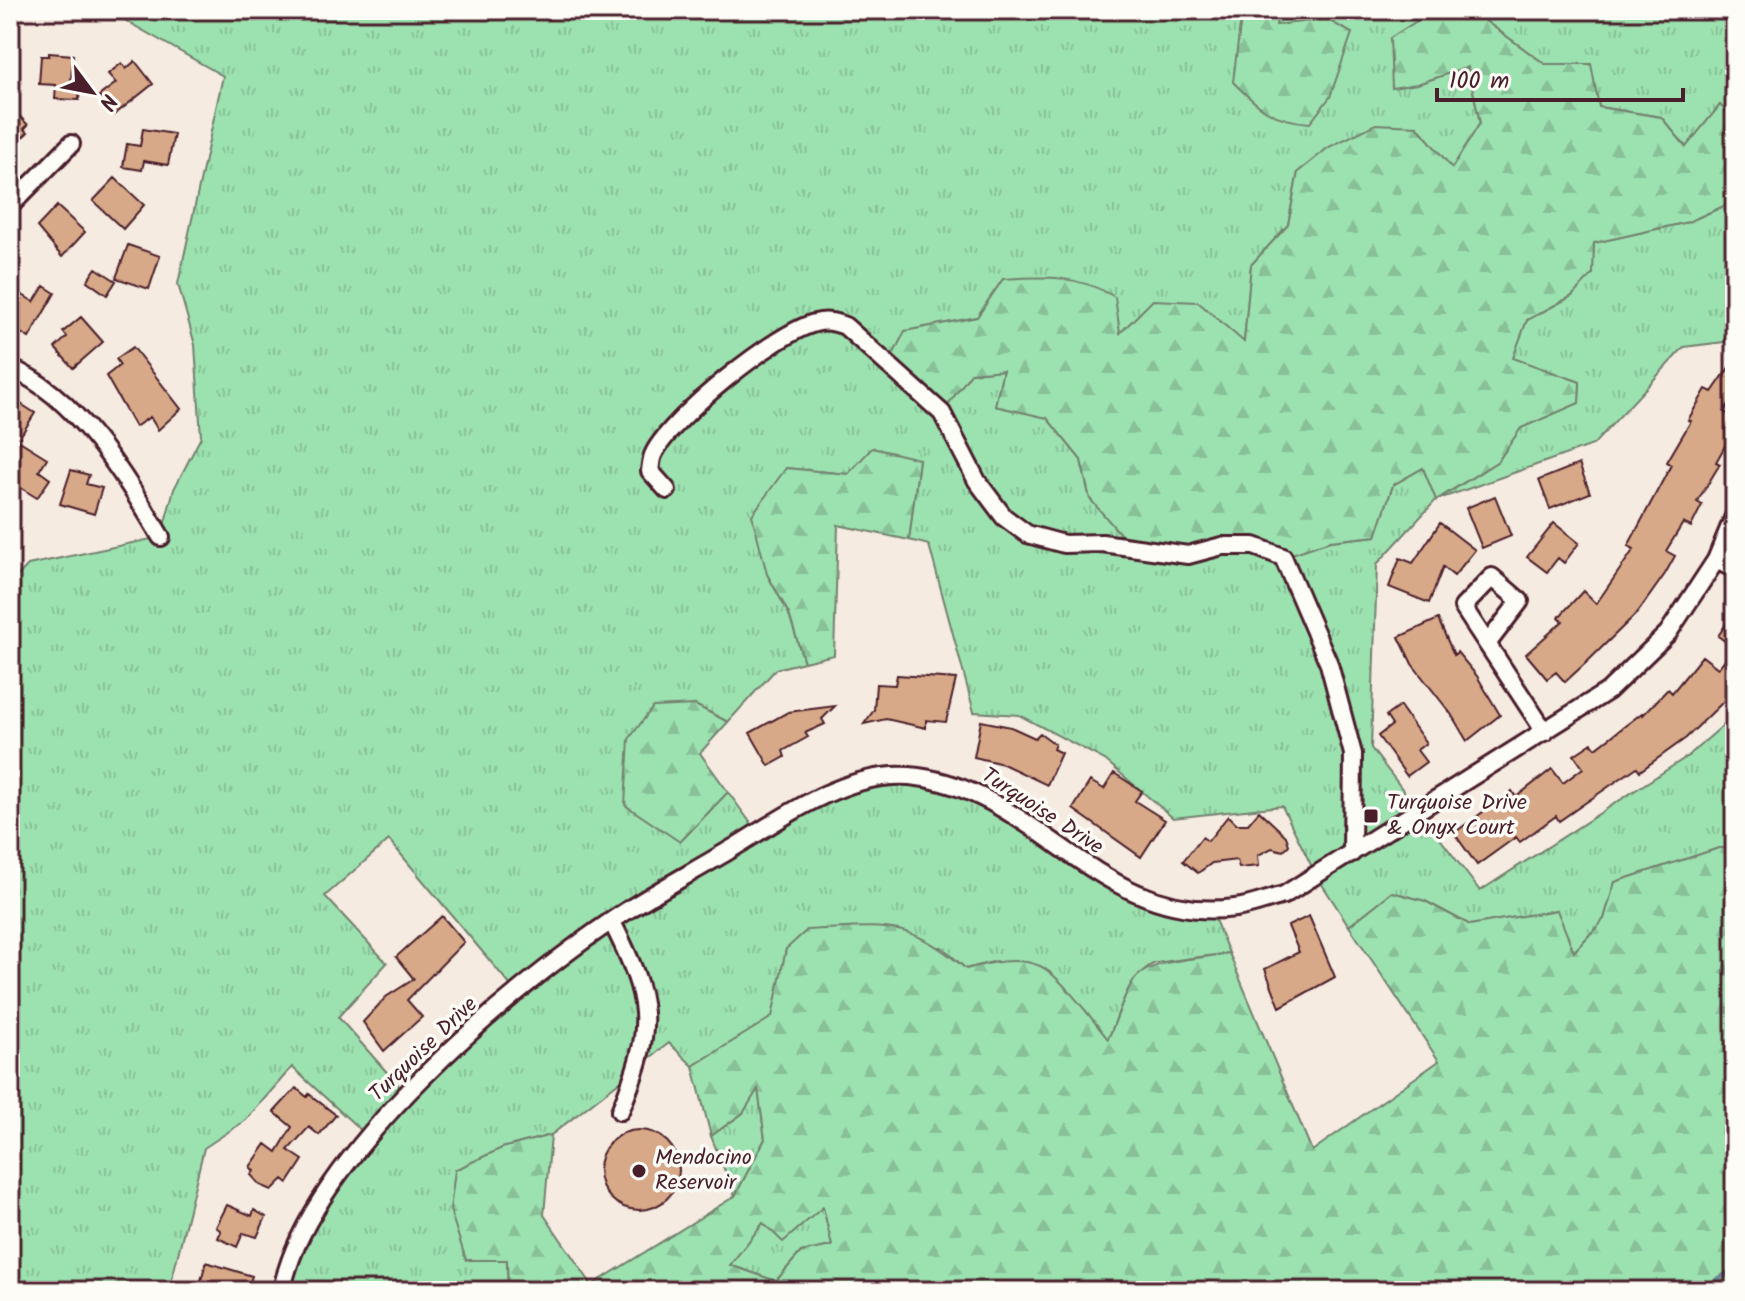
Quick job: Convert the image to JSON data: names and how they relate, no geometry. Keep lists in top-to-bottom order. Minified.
{"streets":{"street":["Turquoise Drive"]},"places":{"transit":["Turquoise Drive & Onyx Court"],"other":["Mendocino Reservoir"]},"scale_bar":"100 m","north":"bottom right"}
